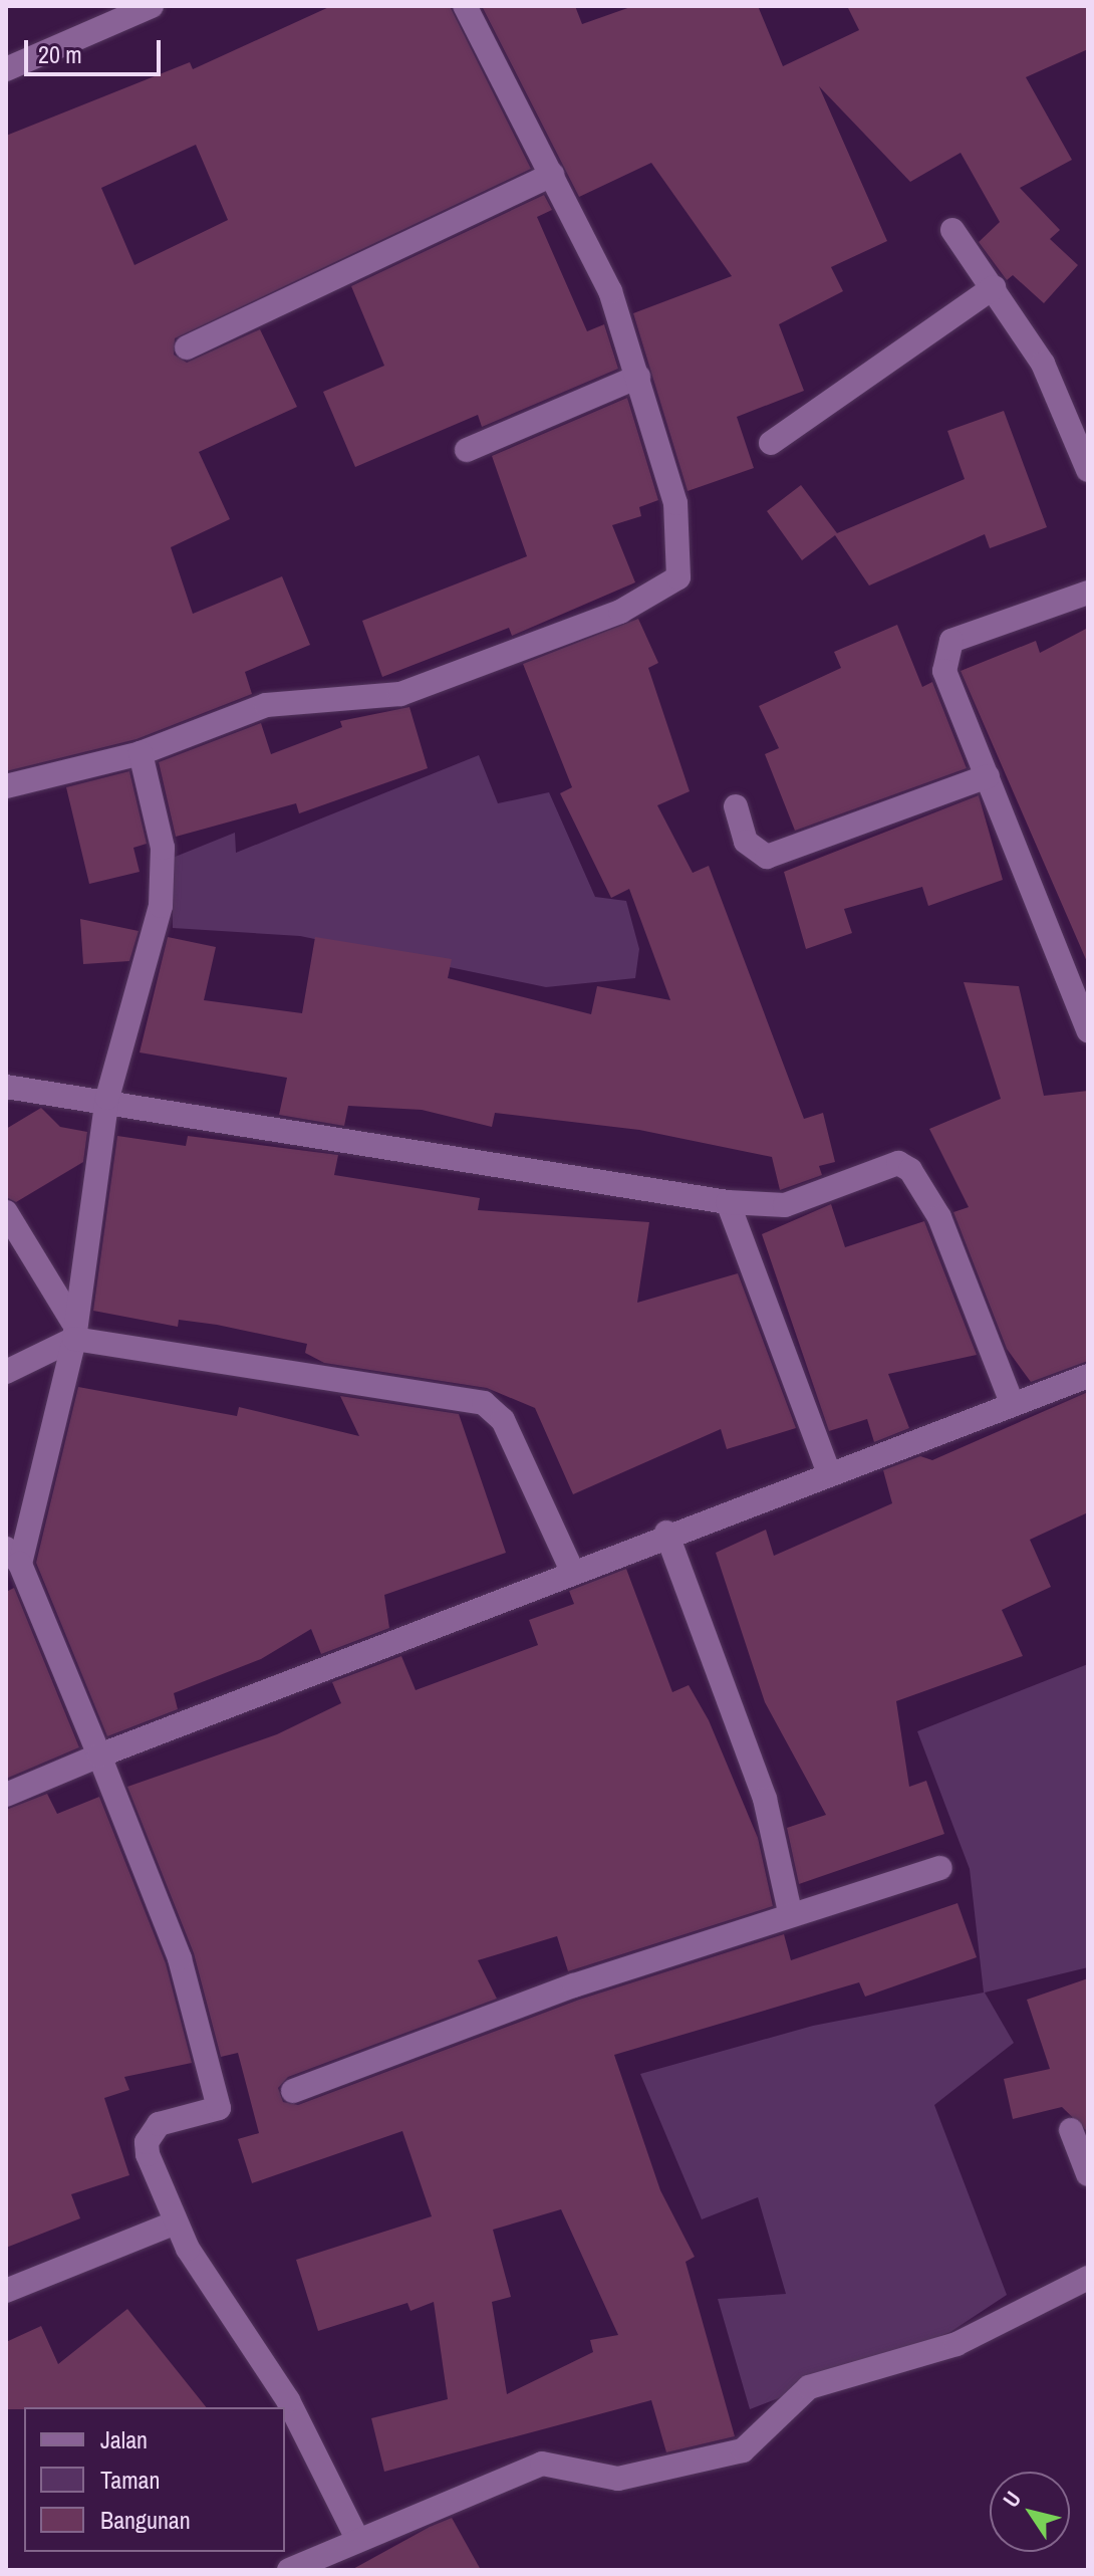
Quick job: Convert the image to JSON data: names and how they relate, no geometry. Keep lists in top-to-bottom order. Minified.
{"legend":["Jalan","Taman","Bangunan"],"scale_bar":"20 m","north":"top left"}
